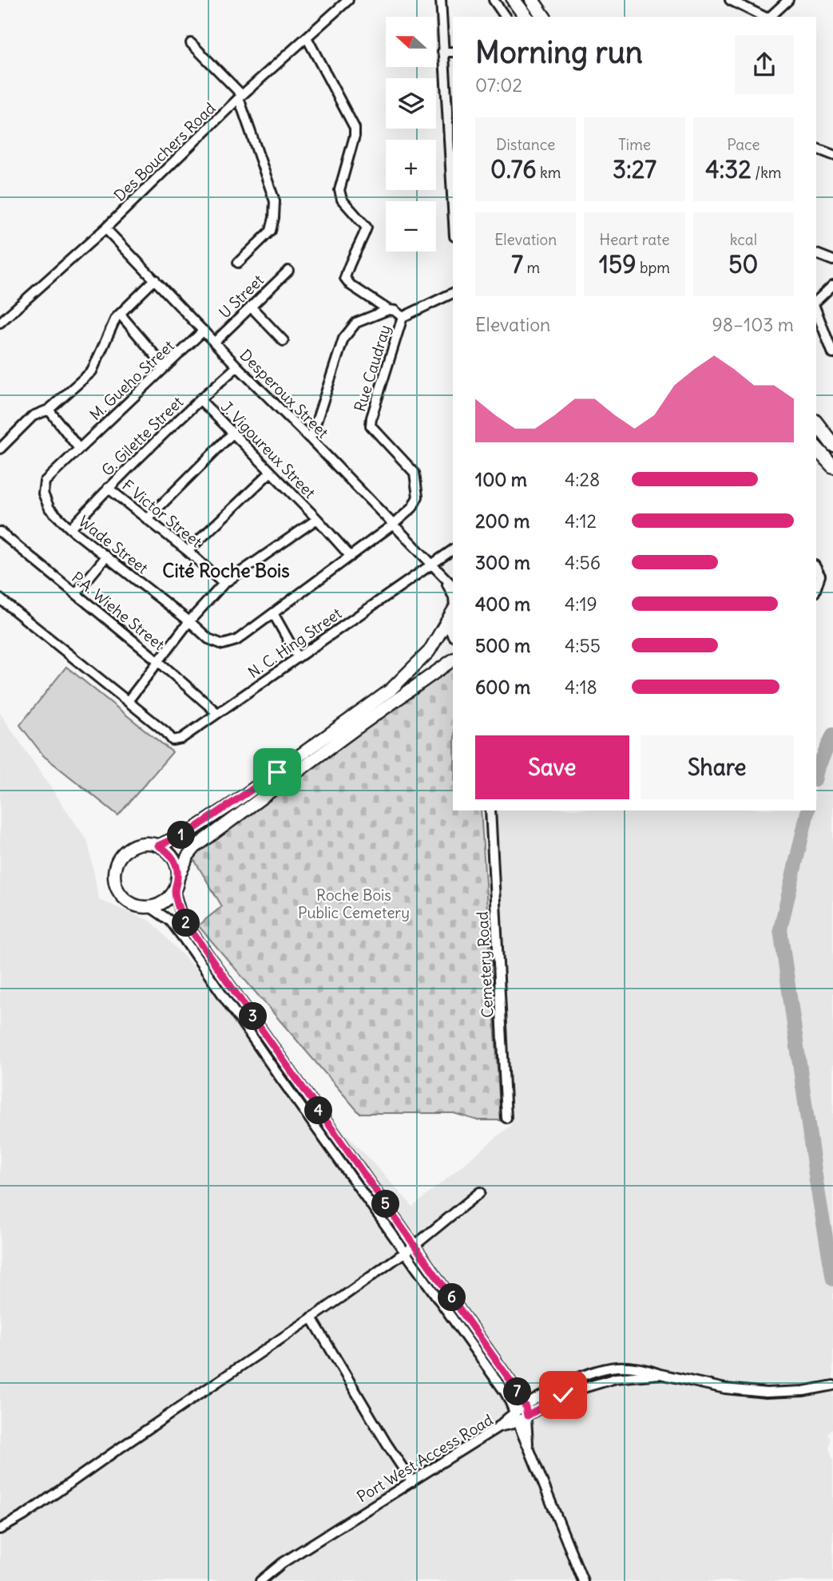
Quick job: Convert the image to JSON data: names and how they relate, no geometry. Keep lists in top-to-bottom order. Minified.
{"streets":{"street":["Des Bouchers Road","U Street","Rue Caudray","M. Gueho Street","Desperoux Street","G. Gilette Street","J. Vigoureux Street","F Victor Street","Wade Street","P.A. Wiehe Street","N. C. Hing Street","Cemetery Road","Port West Access Road"]},"crossings":[["Des Bouchers Road","Desperoux Street"],["U Street","Desperoux Street"],["Rue Caudray","Desperoux Street"],["Rue Caudray","Wade Street"],["M. Gueho Street","Desperoux Street"],["M. Gueho Street","Wade Street"],["Desperoux Street","G. Gilette Street"],["Desperoux Street","Wade Street"],["Desperoux Street","N. C. Hing Street"],["G. Gilette Street","J. Vigoureux Street"],["G. Gilette Street","F Victor Street"],["G. Gilette Street","Wade Street"],["J. Vigoureux Street","Wade Street"],["P.A. Wiehe Street","N. C. Hing Street"]],"districts":["Cité Roche Bois"],"parks":["Roche Bois Public Cemetery"],"north":"left","page":{"map_buttons":["+","−"],"heading":["Morning run","07:02"],"stats":[["Distance","0.76 km"],["Time","3:27"],["Pace","4:32 /km"],["Elevation","7 m"],["Heart rate","159 bpm"],["kcal","50"]],"chart":["Elevation","98–103 m"],"list":[{"name":"100 m","note":"4:28"},{"name":"200 m","note":"4:12"},{"name":"300 m","note":"4:56"},{"name":"400 m","note":"4:19"},{"name":"500 m","note":"4:55"},{"name":"600 m","note":"4:18"}],"buttons":["Save","Share"],"pins":["1","2","3","4","5","6","7"]}}
